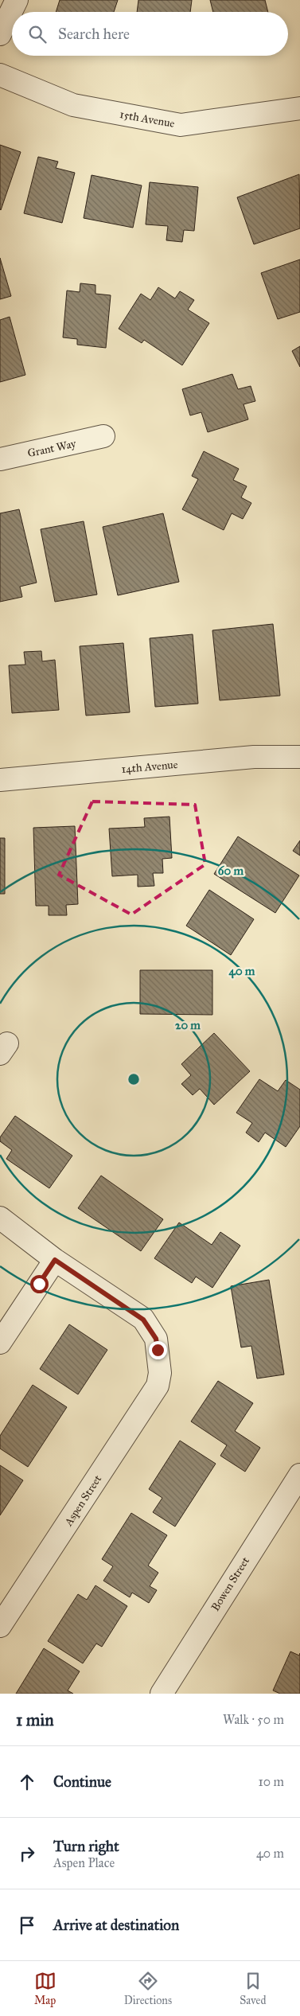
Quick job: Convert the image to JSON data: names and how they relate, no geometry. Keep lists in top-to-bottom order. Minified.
{"streets":{"street":["15th Avenue","Grant Way","14th Avenue","Aspen Street","Bowen Street"]},"page":{"search":"Search here","heading":["1 min","Walk · 50 m"],"list":[["Continue","10 m"],["Turn right","Aspen Place","40 m"],"Arrive at destination"],"nav":["Map","Directions","Saved"]},"rings":["60 m","40 m","20 m"]}
